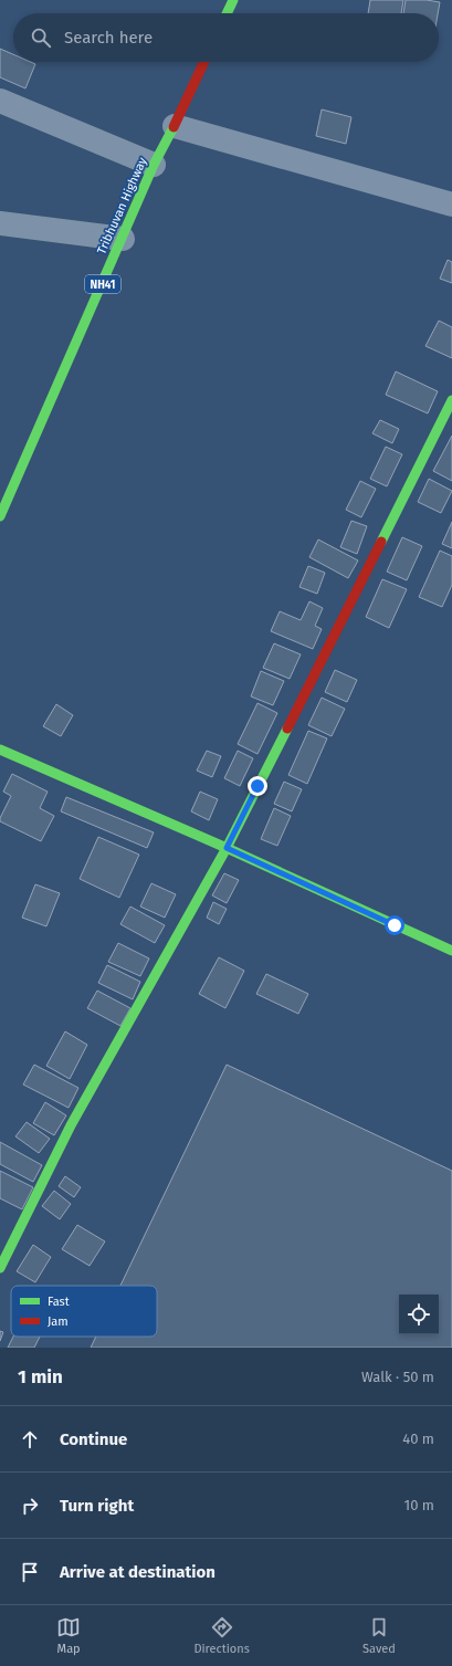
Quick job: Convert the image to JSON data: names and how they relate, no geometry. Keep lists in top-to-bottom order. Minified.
{"streets":{"main road":["Tribhuvan Highway","NH41"]},"legend":["Fast","Jam"],"page":{"search":"Search here","heading":["1 min","Walk · 50 m"],"list":[["Continue","40 m"],["Turn right","10 m"],"Arrive at destination"],"nav":["Map","Directions","Saved"]}}
